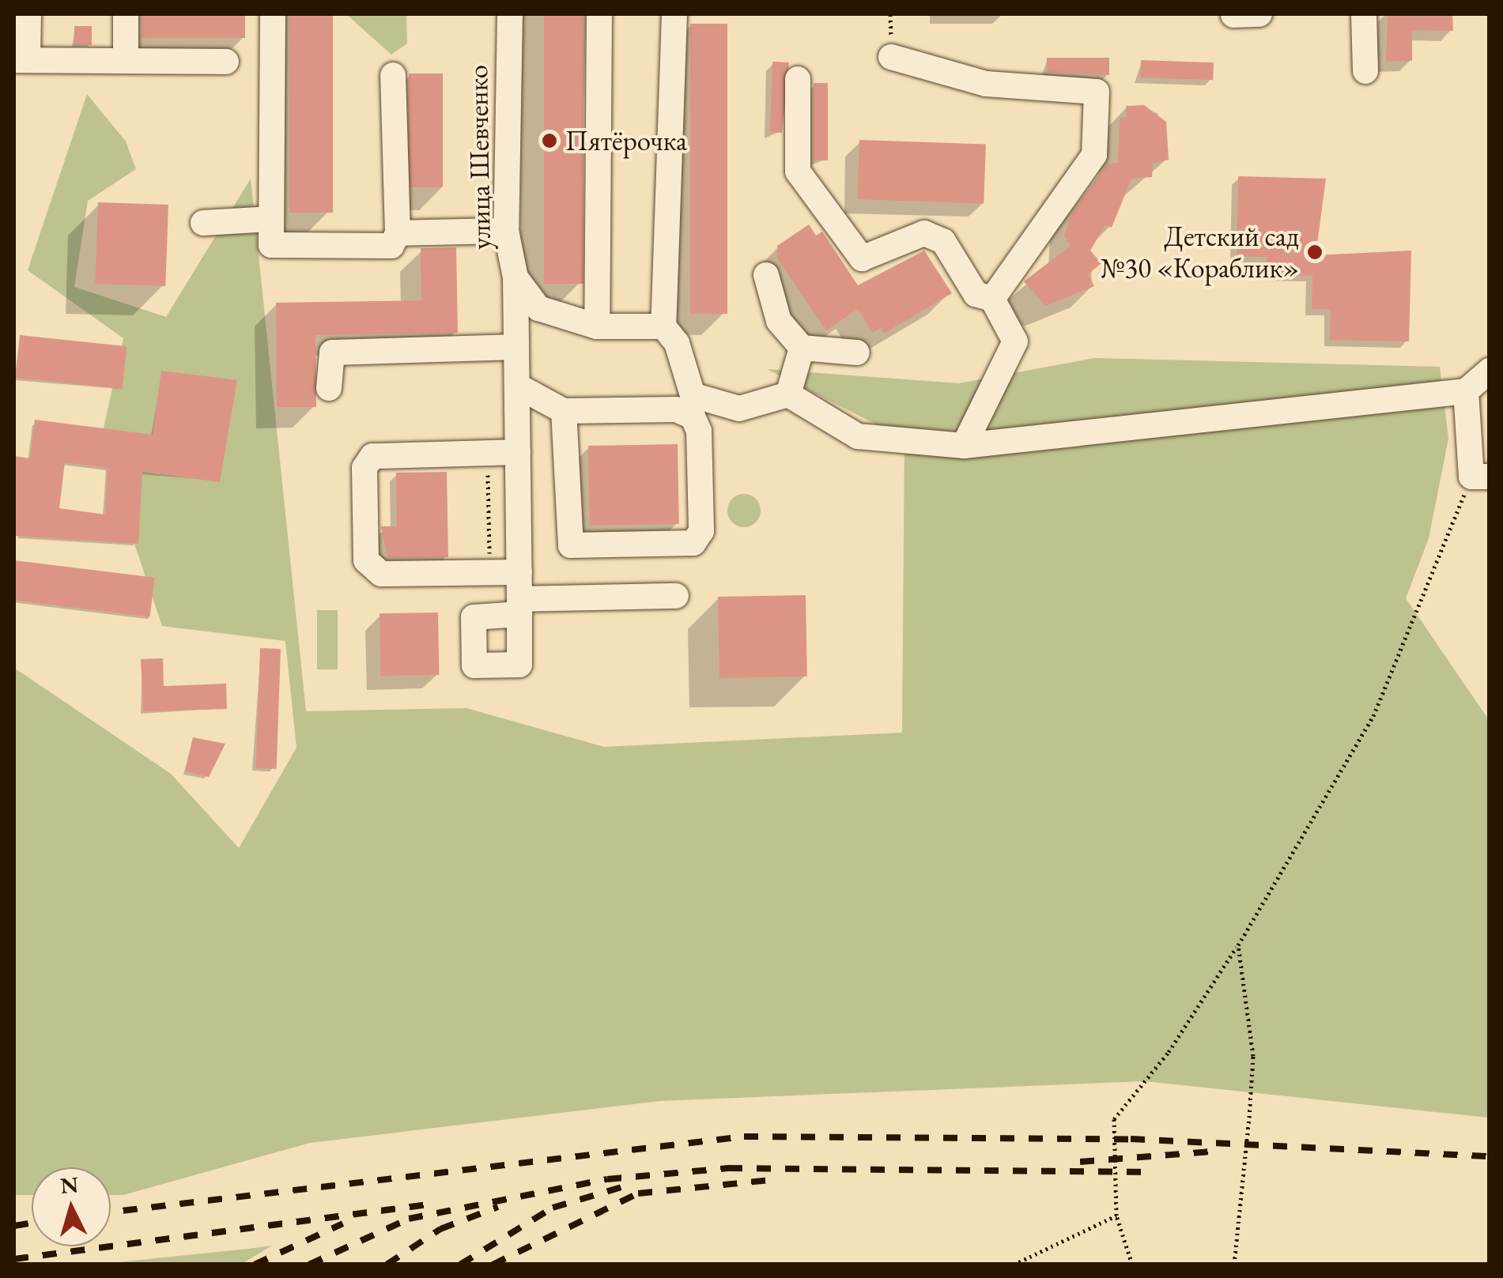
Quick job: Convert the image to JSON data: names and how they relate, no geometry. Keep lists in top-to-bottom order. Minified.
{"streets":{"street":["улица Шевченко"]},"places":["Пятёрочка","Детский сад №30 «Кораблик»"],"north":"top"}
